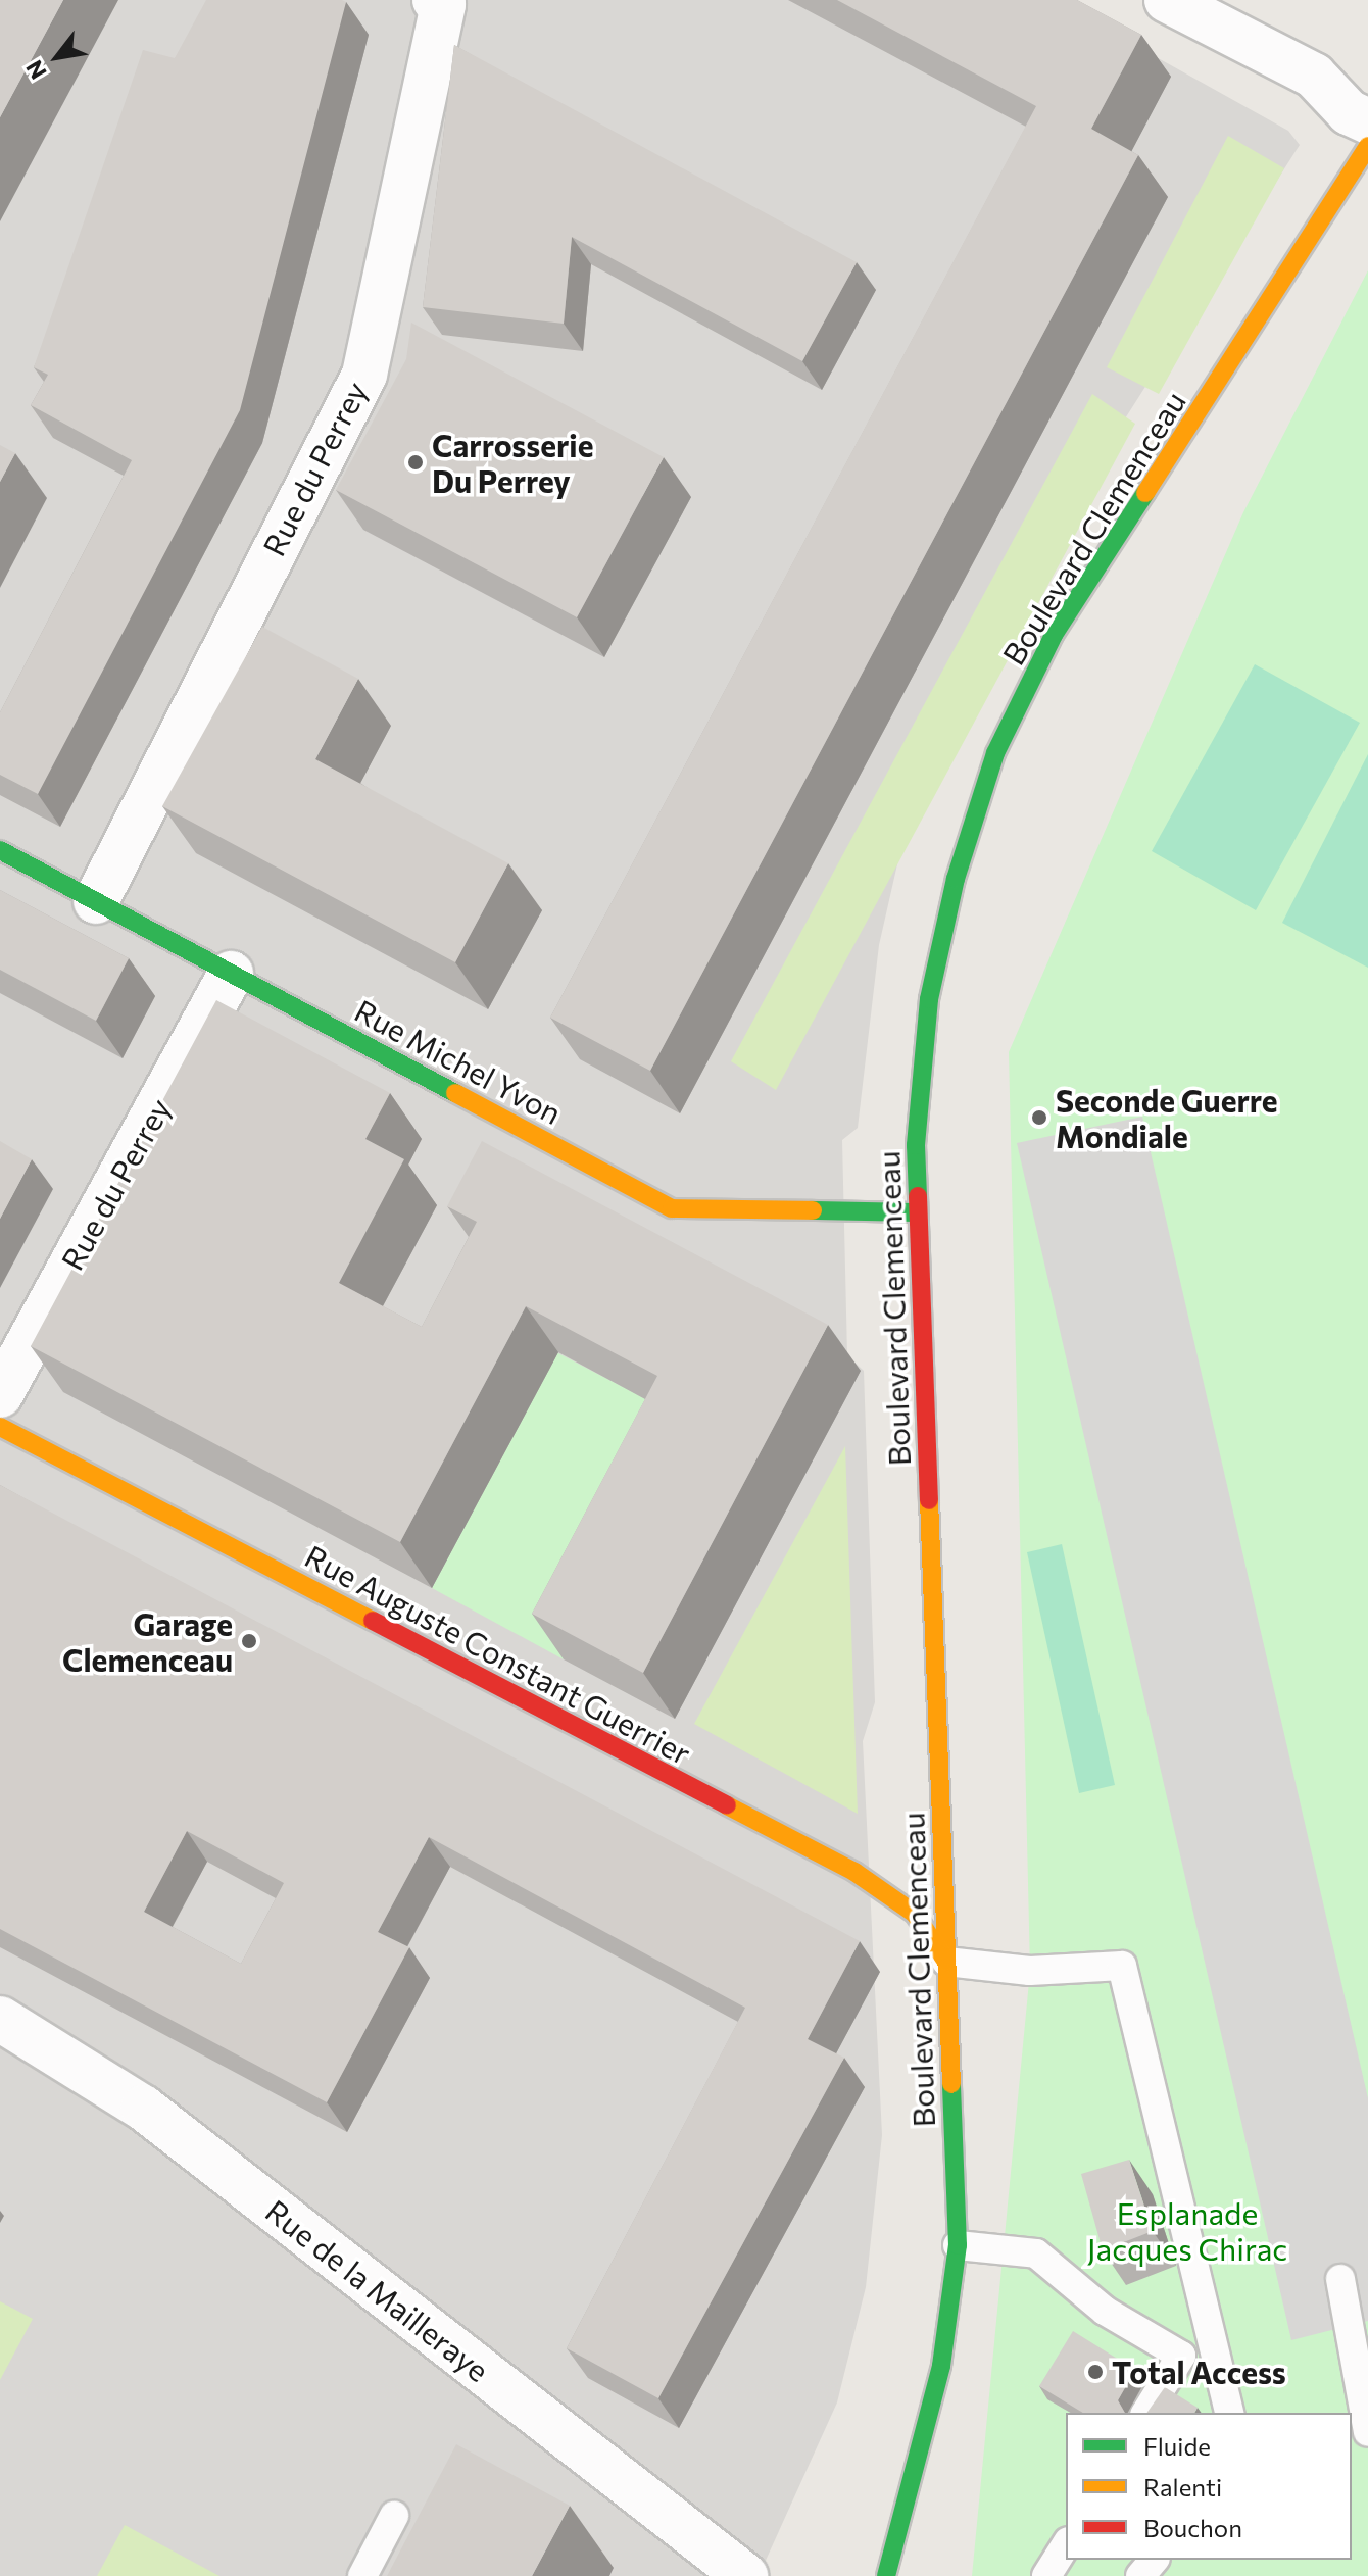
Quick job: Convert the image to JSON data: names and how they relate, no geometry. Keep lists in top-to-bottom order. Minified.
{"streets":{"street":["Rue du Perrey","Boulevard Clemenceau","Rue Michel Yvon","Rue Auguste Constant Guerrier","Rue de la Mailleraye"]},"crossings":[["Rue du Perrey","Rue Michel Yvon"],["Boulevard Clemenceau","Rue Michel Yvon"],["Boulevard Clemenceau","Rue Auguste Constant Guerrier"]],"parks":["Esplanade Jacques Chirac"],"places":["Carrosserie Du Perrey","Seconde Guerre Mondiale","Garage Clemenceau","Total Access"],"legend":["Fluide","Ralenti","Bouchon"],"north":"bottom left"}
